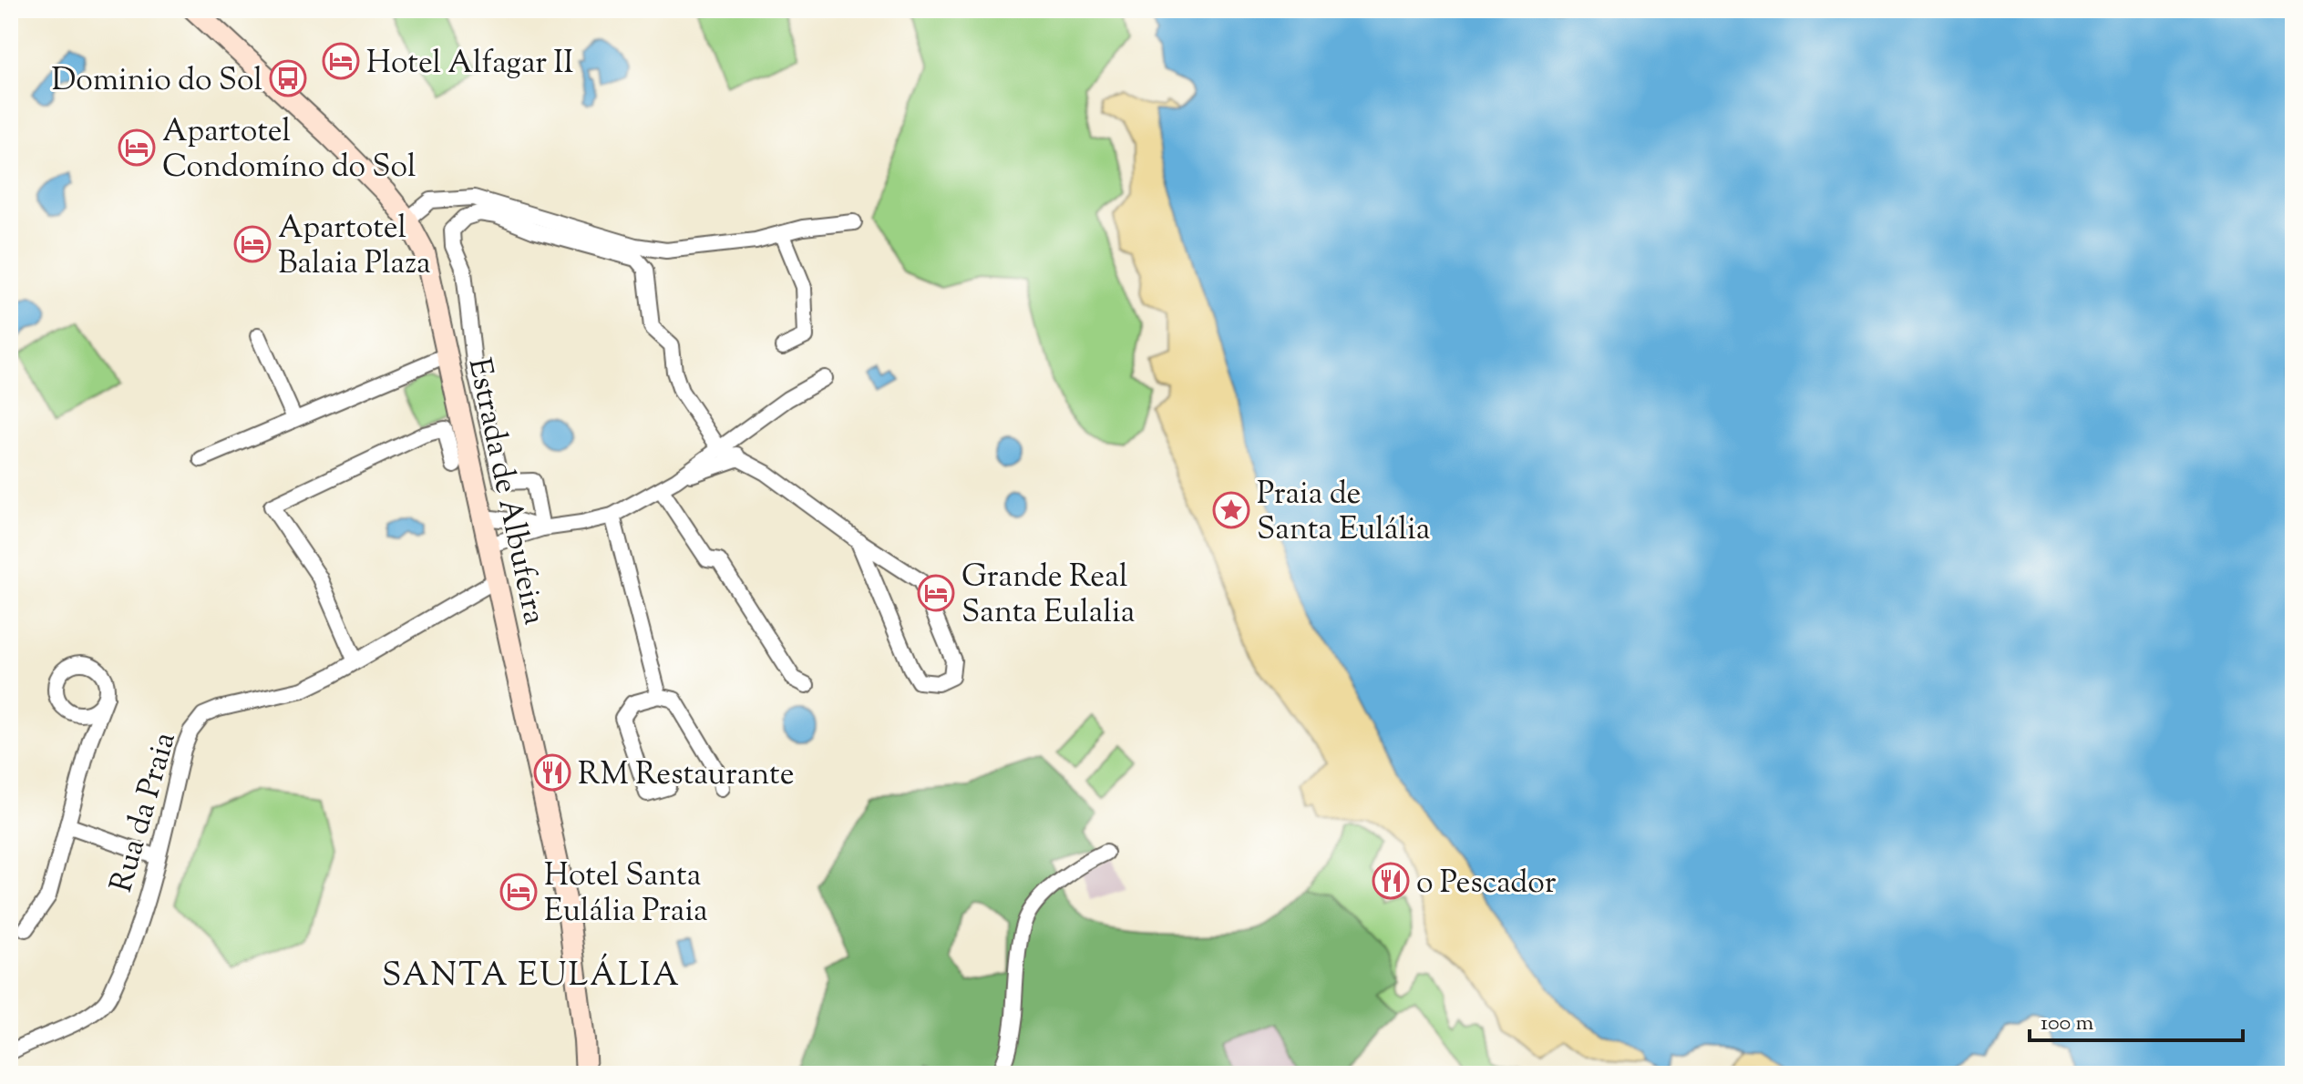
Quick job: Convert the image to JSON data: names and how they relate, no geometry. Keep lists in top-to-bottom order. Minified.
{"streets":{"street":["Estrada de Albufeira","Rua da Praia"]},"crossings":[["Estrada de Albufeira","Rua da Praia"]],"districts":["SANTA EULÁLIA"],"places":{"hotel":["Hotel Alfagar II","Apartotel Condomíno do Sol","Apartotel Balaia Plaza","Grande Real Santa Eulalia","Hotel Santa Eulália Praia"],"bus stop":["Dominio do Sol"],"place":["Praia de Santa Eulália"],"restaurant":["RM Restaurante","o Pescador"]},"scale_bar":"100 m"}
